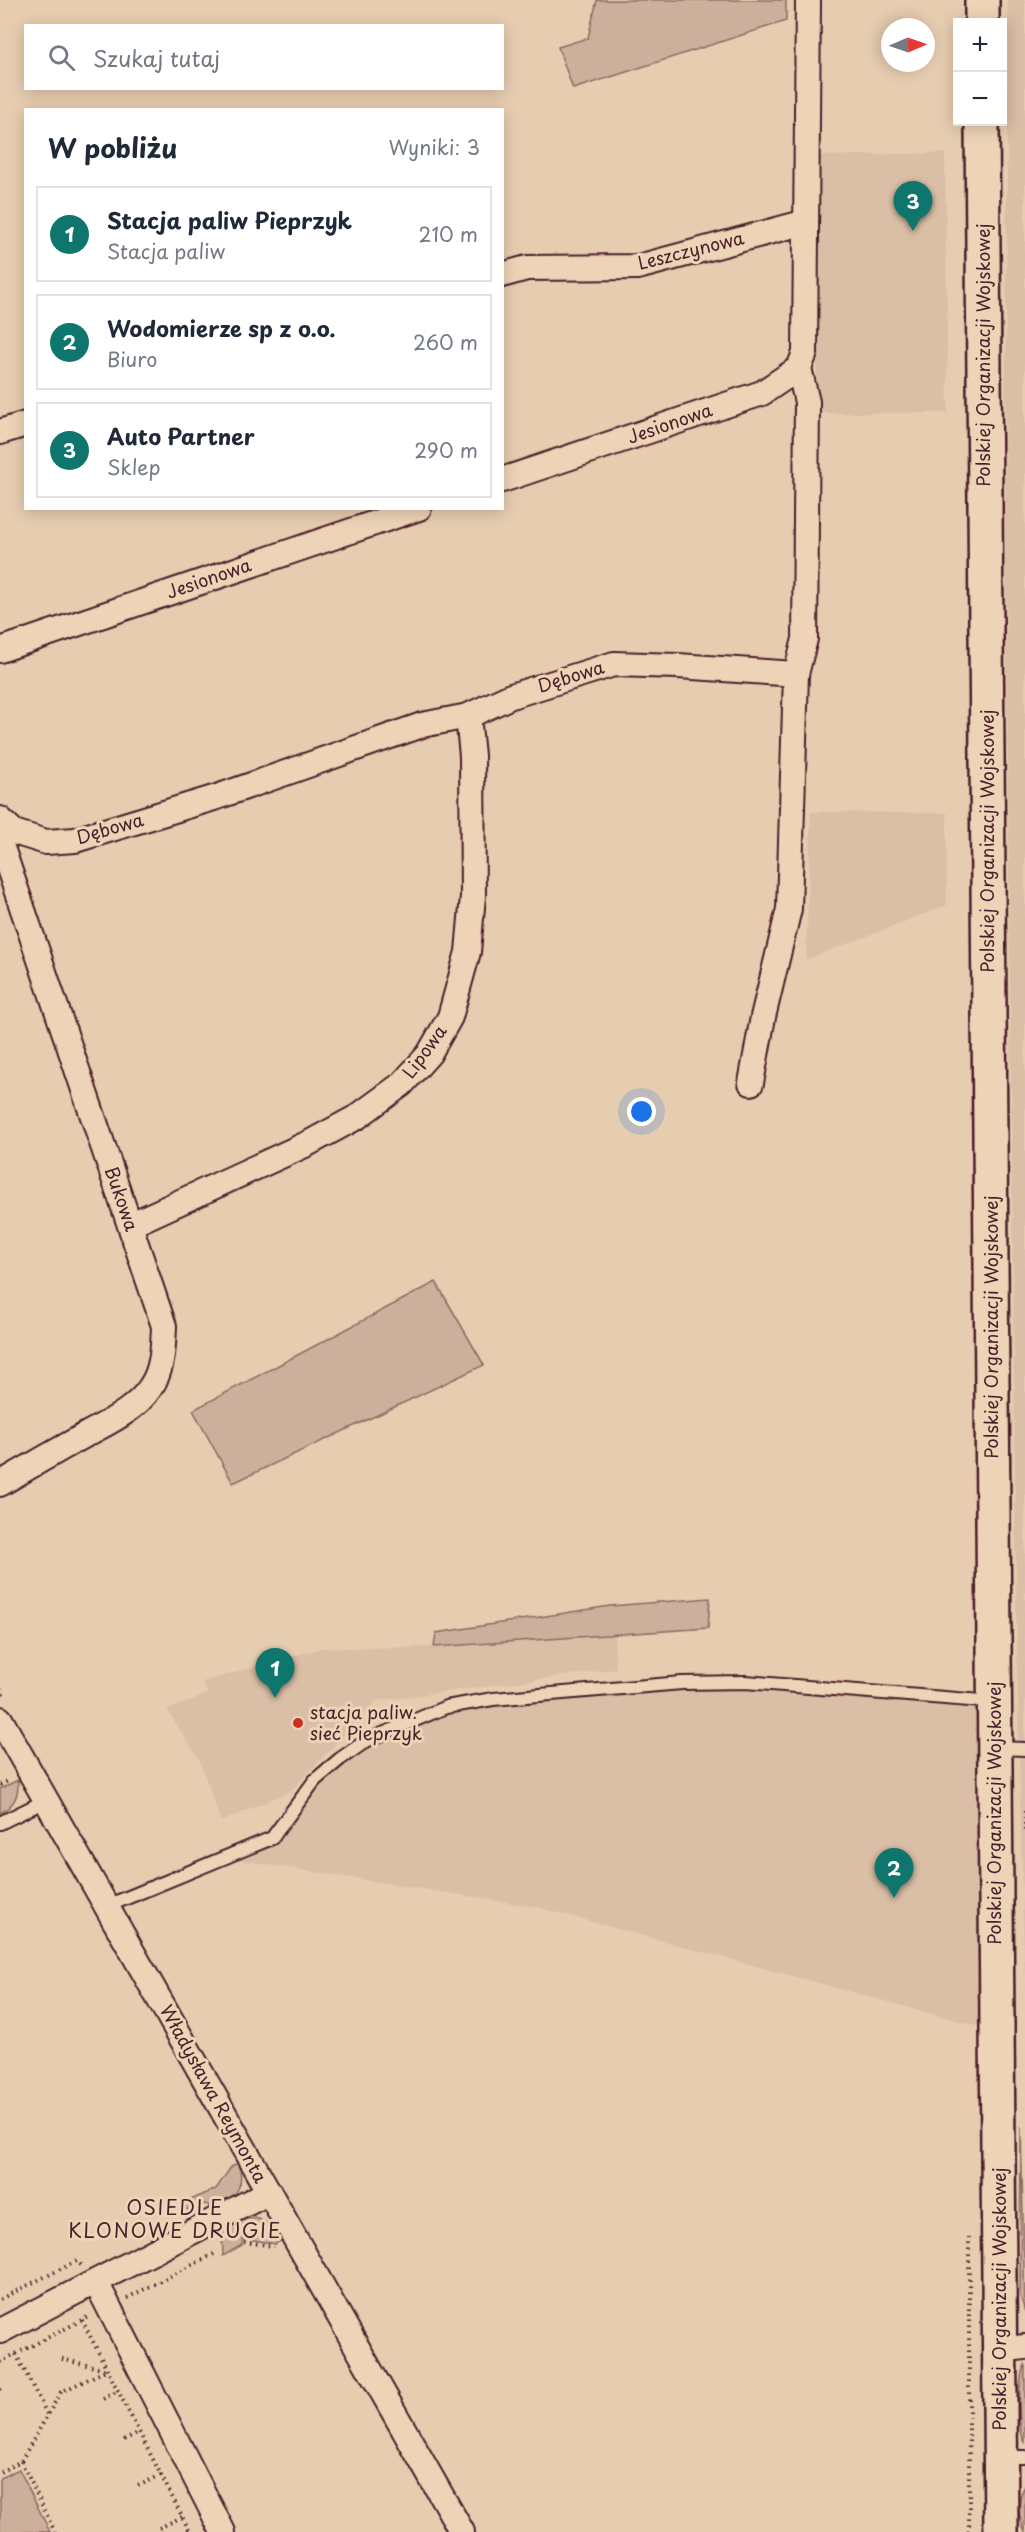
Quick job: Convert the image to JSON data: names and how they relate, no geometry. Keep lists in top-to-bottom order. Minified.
{"streets":{"main road":["Polskiej Organizacji Wojskowej"],"street":["Leszczynowa","Jesionowa","Dębowa","Lipowa","Bukowa","Władysława Reymonta"]},"crossings":[["Dębowa","Lipowa"],["Lipowa","Bukowa"]],"districts":["OSIEDLE KLONOWE DRUGIE"],"places":["stacja paliw. sieć Pieprzyk"],"north":"right","page":{"map_buttons":["+","−"],"search":"Szukaj tutaj","heading":["W pobliżu","Wyniki: 3"],"pins":["3","1","2"],"list":[{"mark":"1","name":"Stacja paliw Pieprzyk","note":"Stacja paliw","value":"210 m"},{"mark":"2","name":"Wodomierze sp z o.o.","note":"Biuro","value":"260 m"},{"mark":"3","name":"Auto Partner","note":"Sklep","value":"290 m"}]}}
